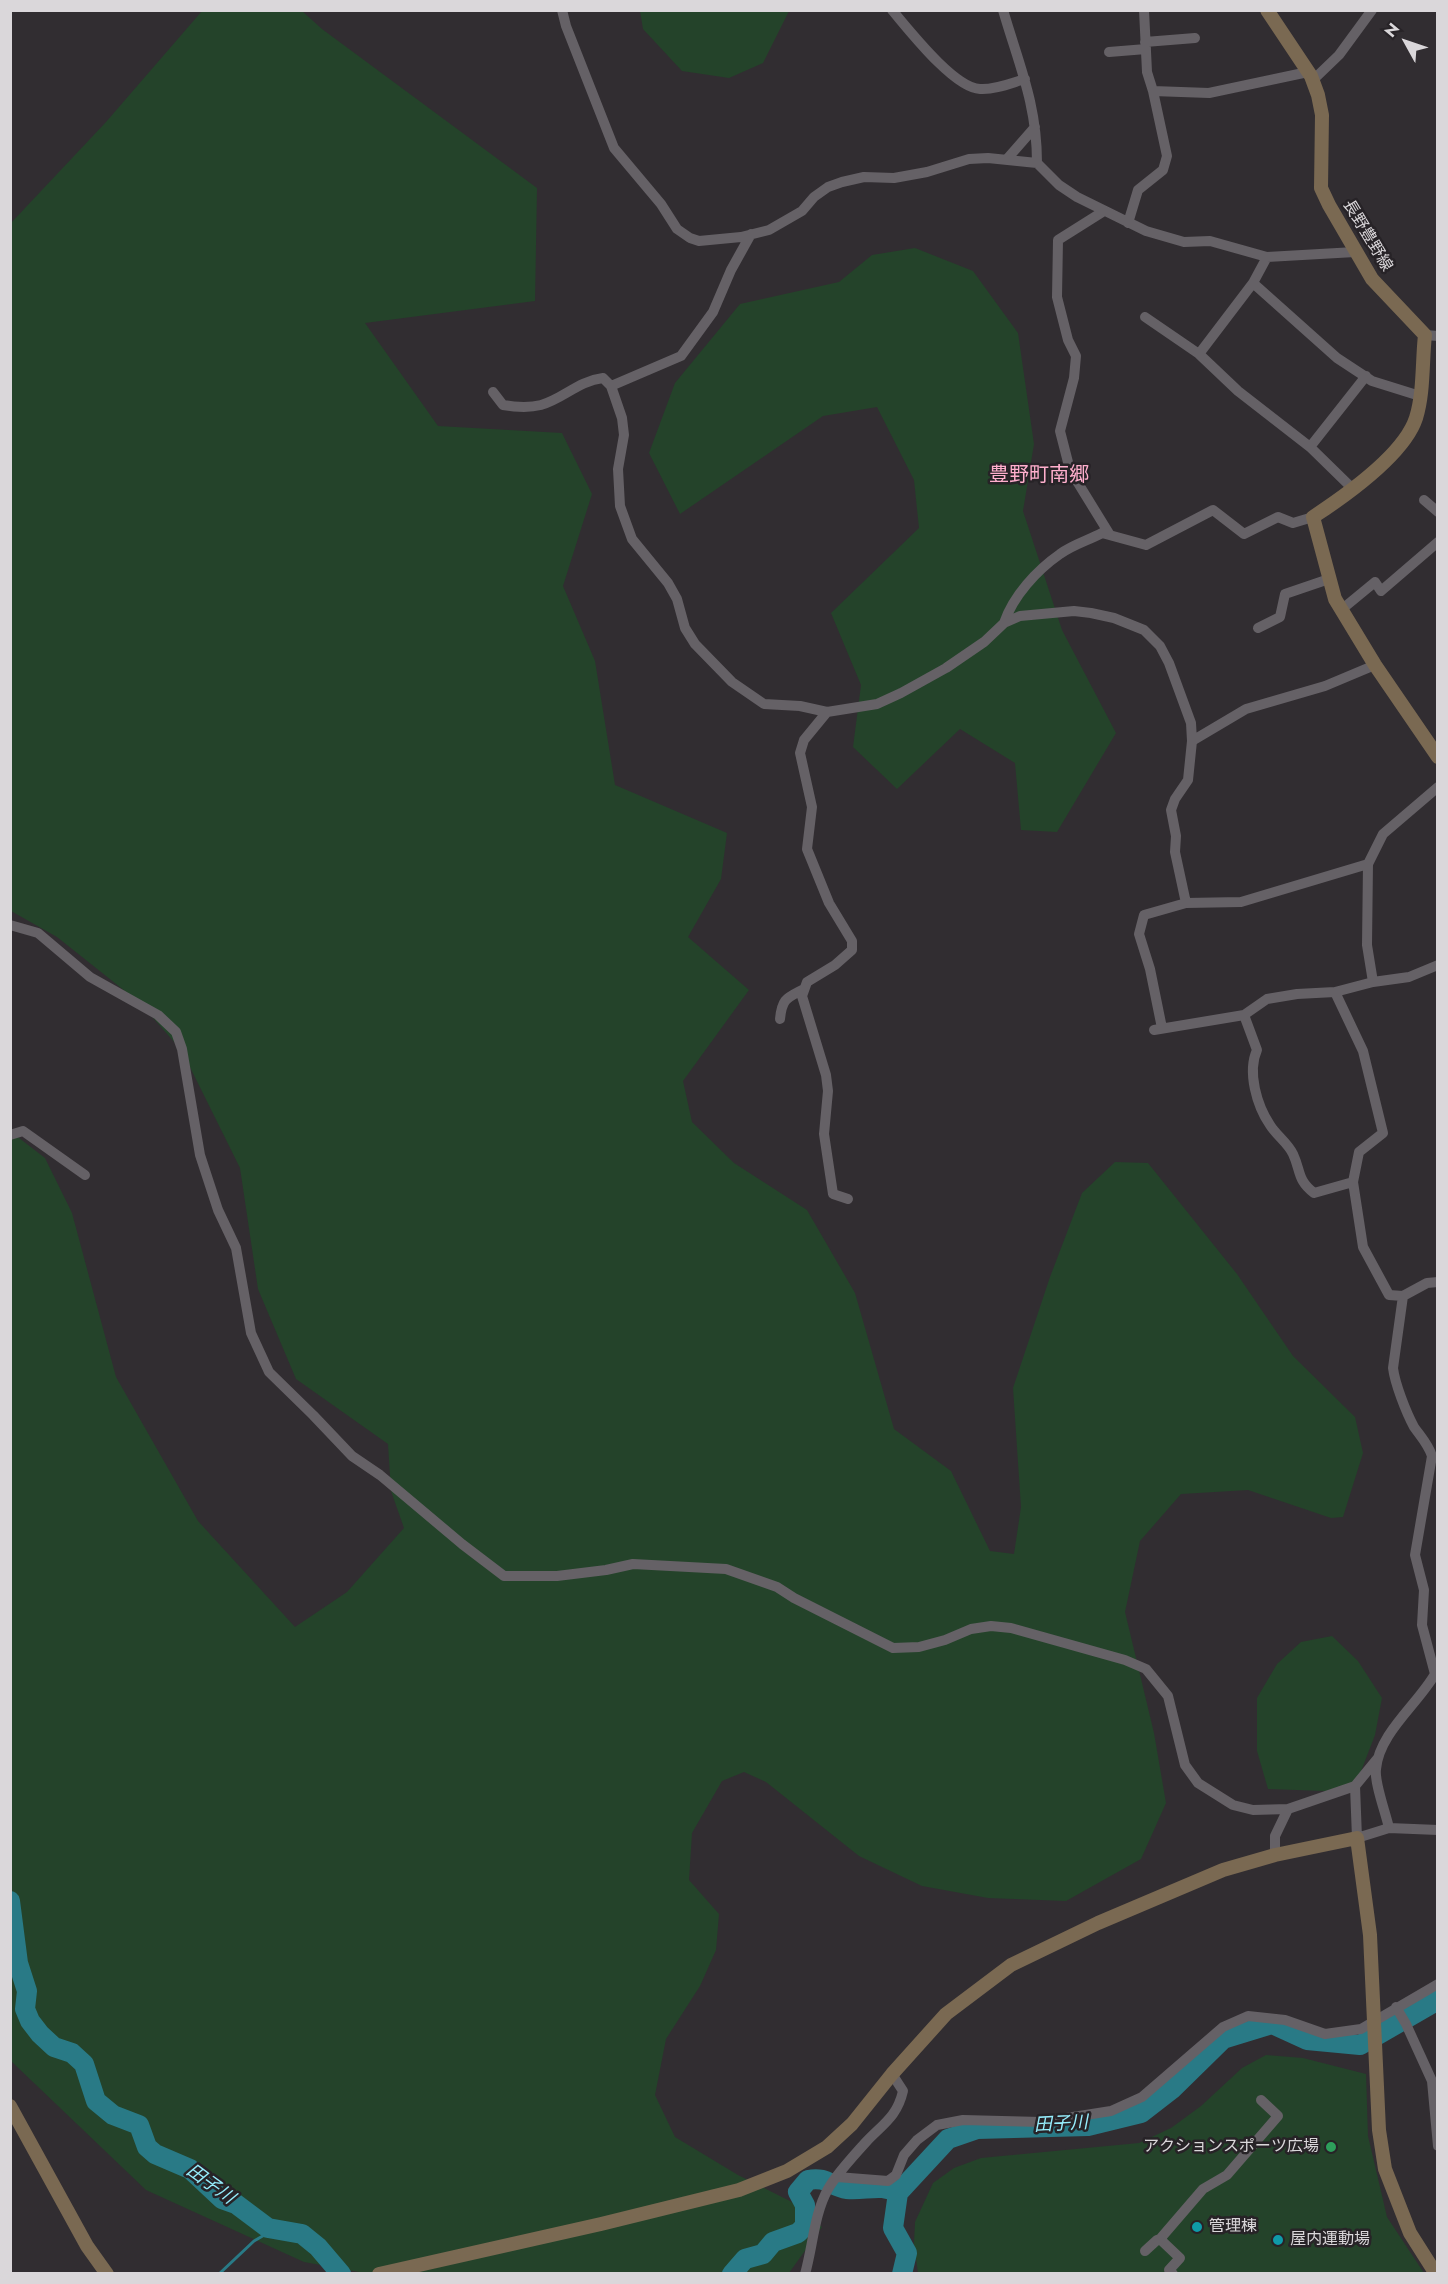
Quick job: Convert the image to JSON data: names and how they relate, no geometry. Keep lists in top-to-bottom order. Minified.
{"streets":{"street":["長野豊野線"]},"districts":["豊野町南郷"],"water":["田子川"],"places":["アクションスポーツ広場","管理棟","屋内運動場"],"north":"top left"}
